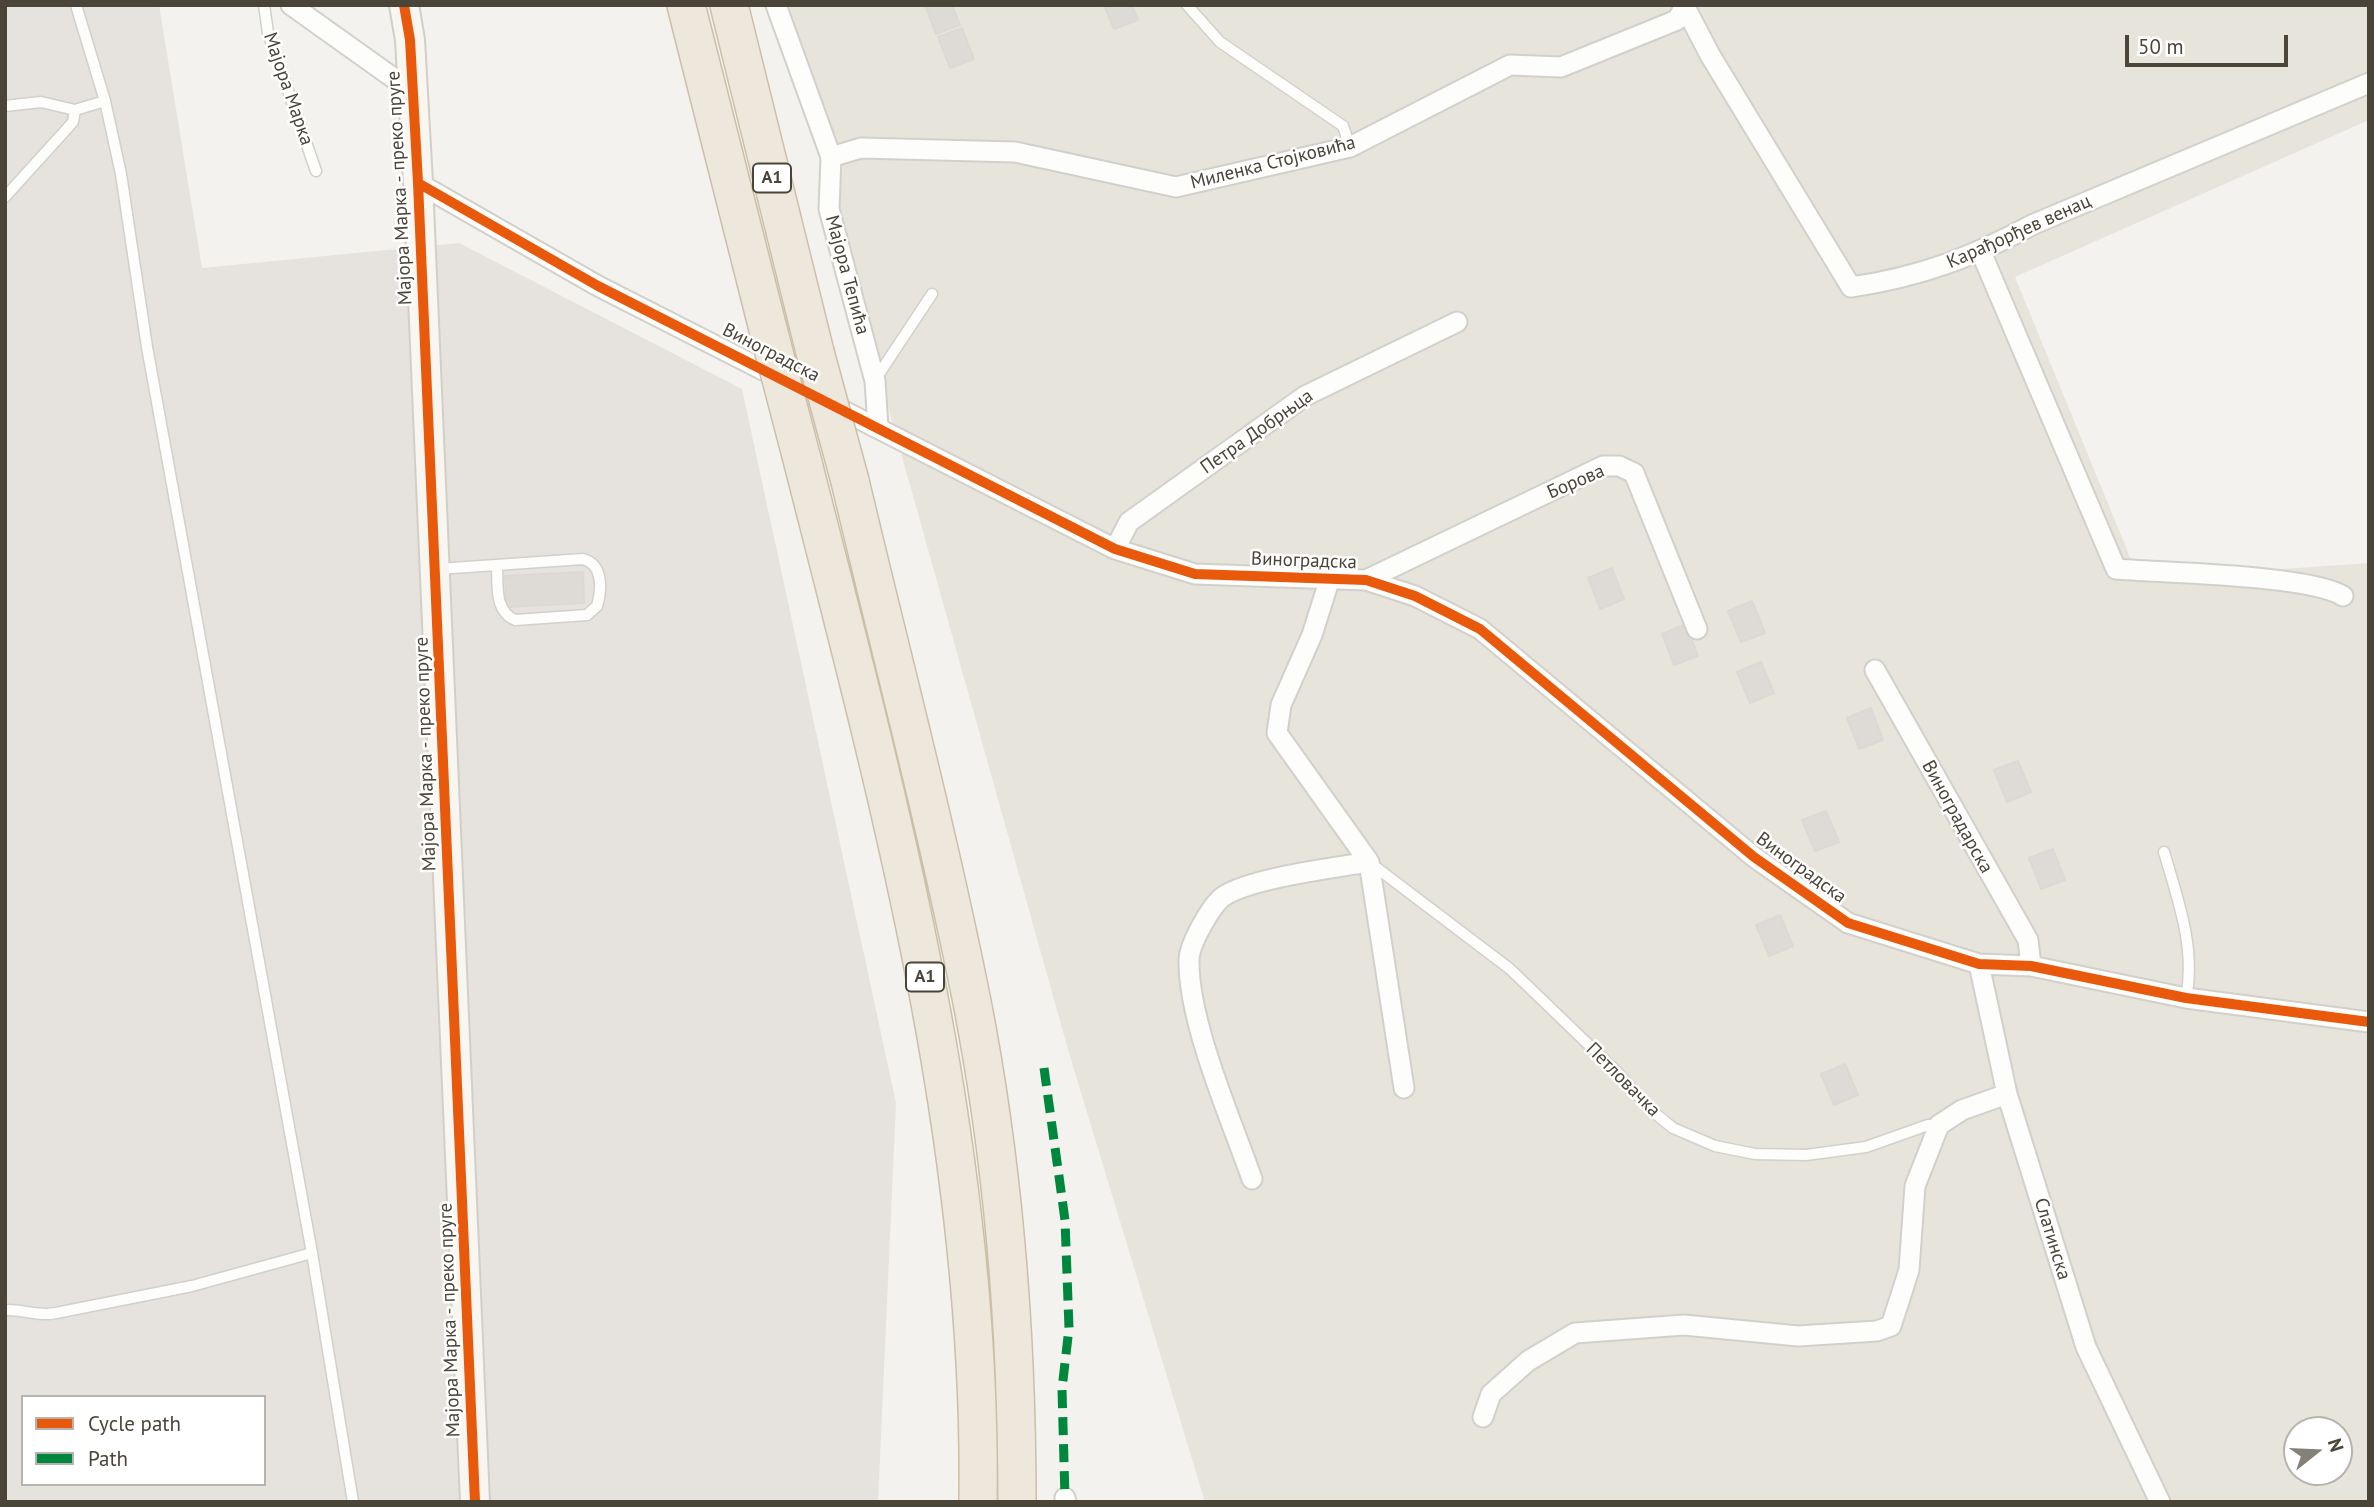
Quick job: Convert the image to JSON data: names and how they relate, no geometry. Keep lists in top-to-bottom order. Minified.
{"streets":{"highway":["A1"],"street":["Мајора Марка","Миленка Стојковића","Мајора Марка - преко пруге","Карађорђев венац","Мајора Тепића","Виноградска","Петра Добрњца","Борова","Виноградарска","Петловачка","Слатинска"]},"crossings":[["Мајора Марка","Мајора Марка - преко пруге"],["Миленка Стојковића","Карађорђев венац"],["Миленка Стојковића","Мајора Тепића"],["Мајора Марка - преко пруге","Виноградска"],["Мајора Тепића","Виноградска"],["Виноградска","Петра Добрњца"],["Виноградска","Борова"],["Виноградска","Виноградарска"],["Виноградска","Петловачка"],["Виноградска","Слатинска"],["Петловачка","Слатинска"]],"legend":["Cycle path","Path"],"scale_bar":"50 m","north":"right"}
